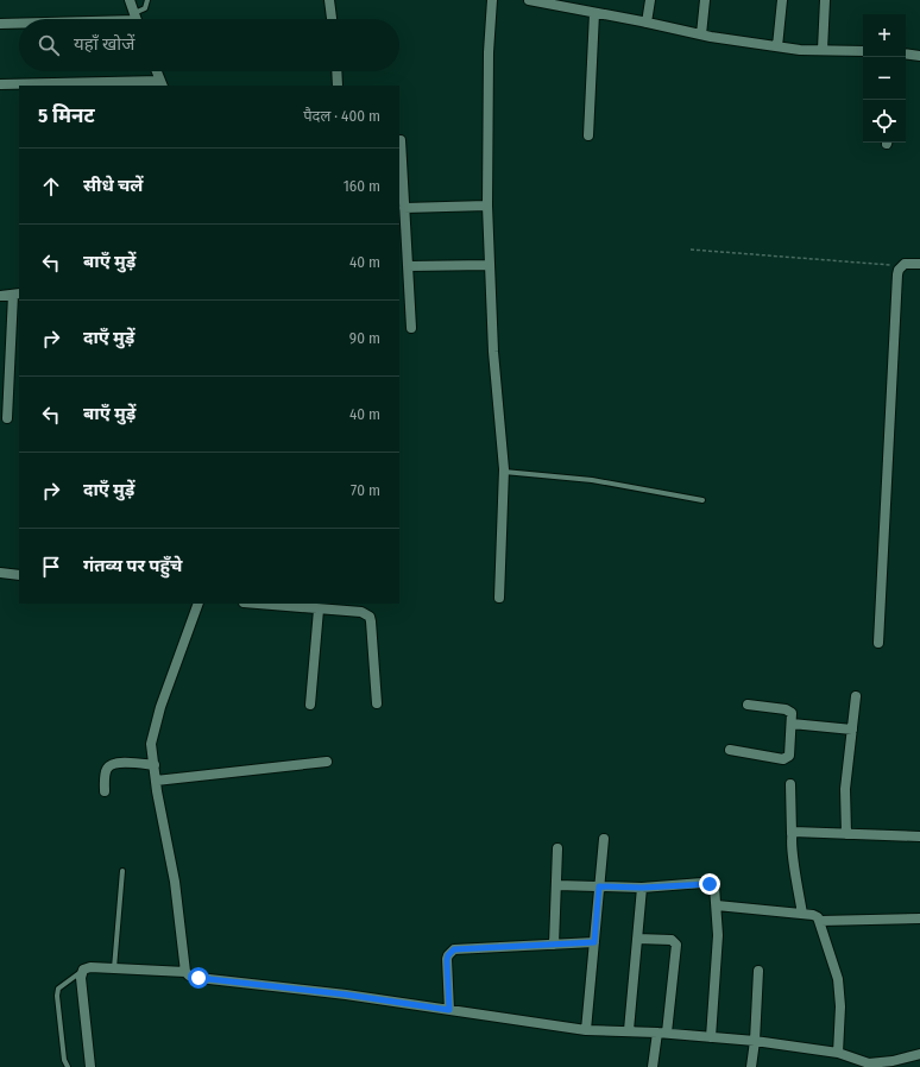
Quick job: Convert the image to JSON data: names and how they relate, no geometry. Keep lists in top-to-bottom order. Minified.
{"page":{"map_buttons":["+","−"],"search":"यहाँ खोजें","heading":["5 मिनट","पैदल · 400 m"],"list":[["सीधे चलें","160 m"],["बाएँ मुड़ें","40 m"],["दाएँ मुड़ें","90 m"],["बाएँ मुड़ें","40 m"],["दाएँ मुड़ें","70 m"],"गंतव्य पर पहुँचे"]}}
